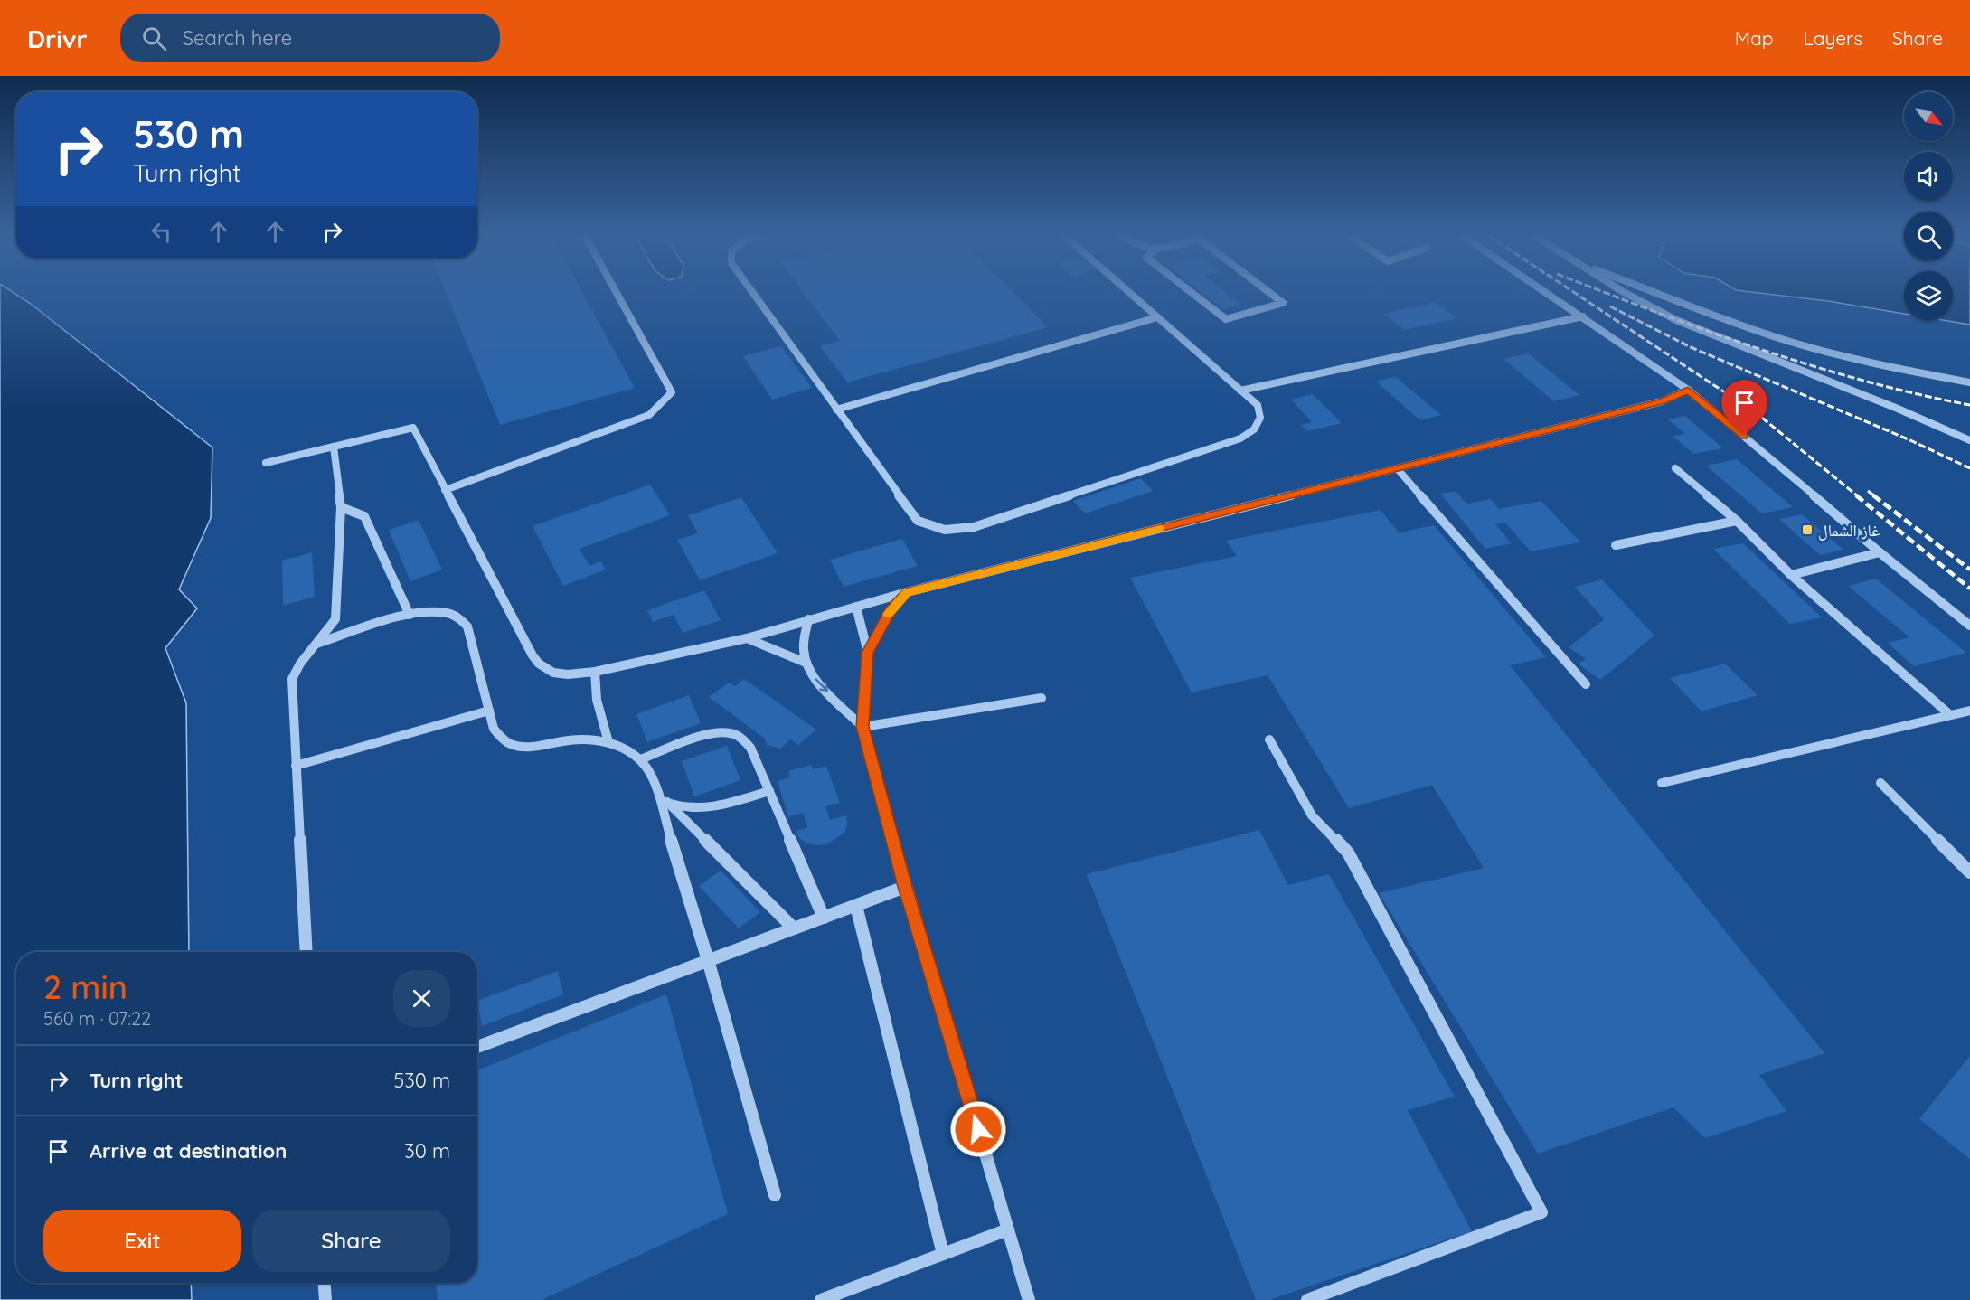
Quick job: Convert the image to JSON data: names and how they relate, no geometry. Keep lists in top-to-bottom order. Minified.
{"places":{"transit":["غاز الشمال"]},"north":"bottom right","page":{"header":"Drivr","search":"Search here","nav":["Map","Layers","Share"],"turn":["530 m","Turn right"],"heading":["2 min","560 m · 07:22"],"list":[{"name":"Turn right","value":"530 m"},{"name":"Arrive at destination","value":"30 m"}],"buttons":["Exit","Share"]}}
